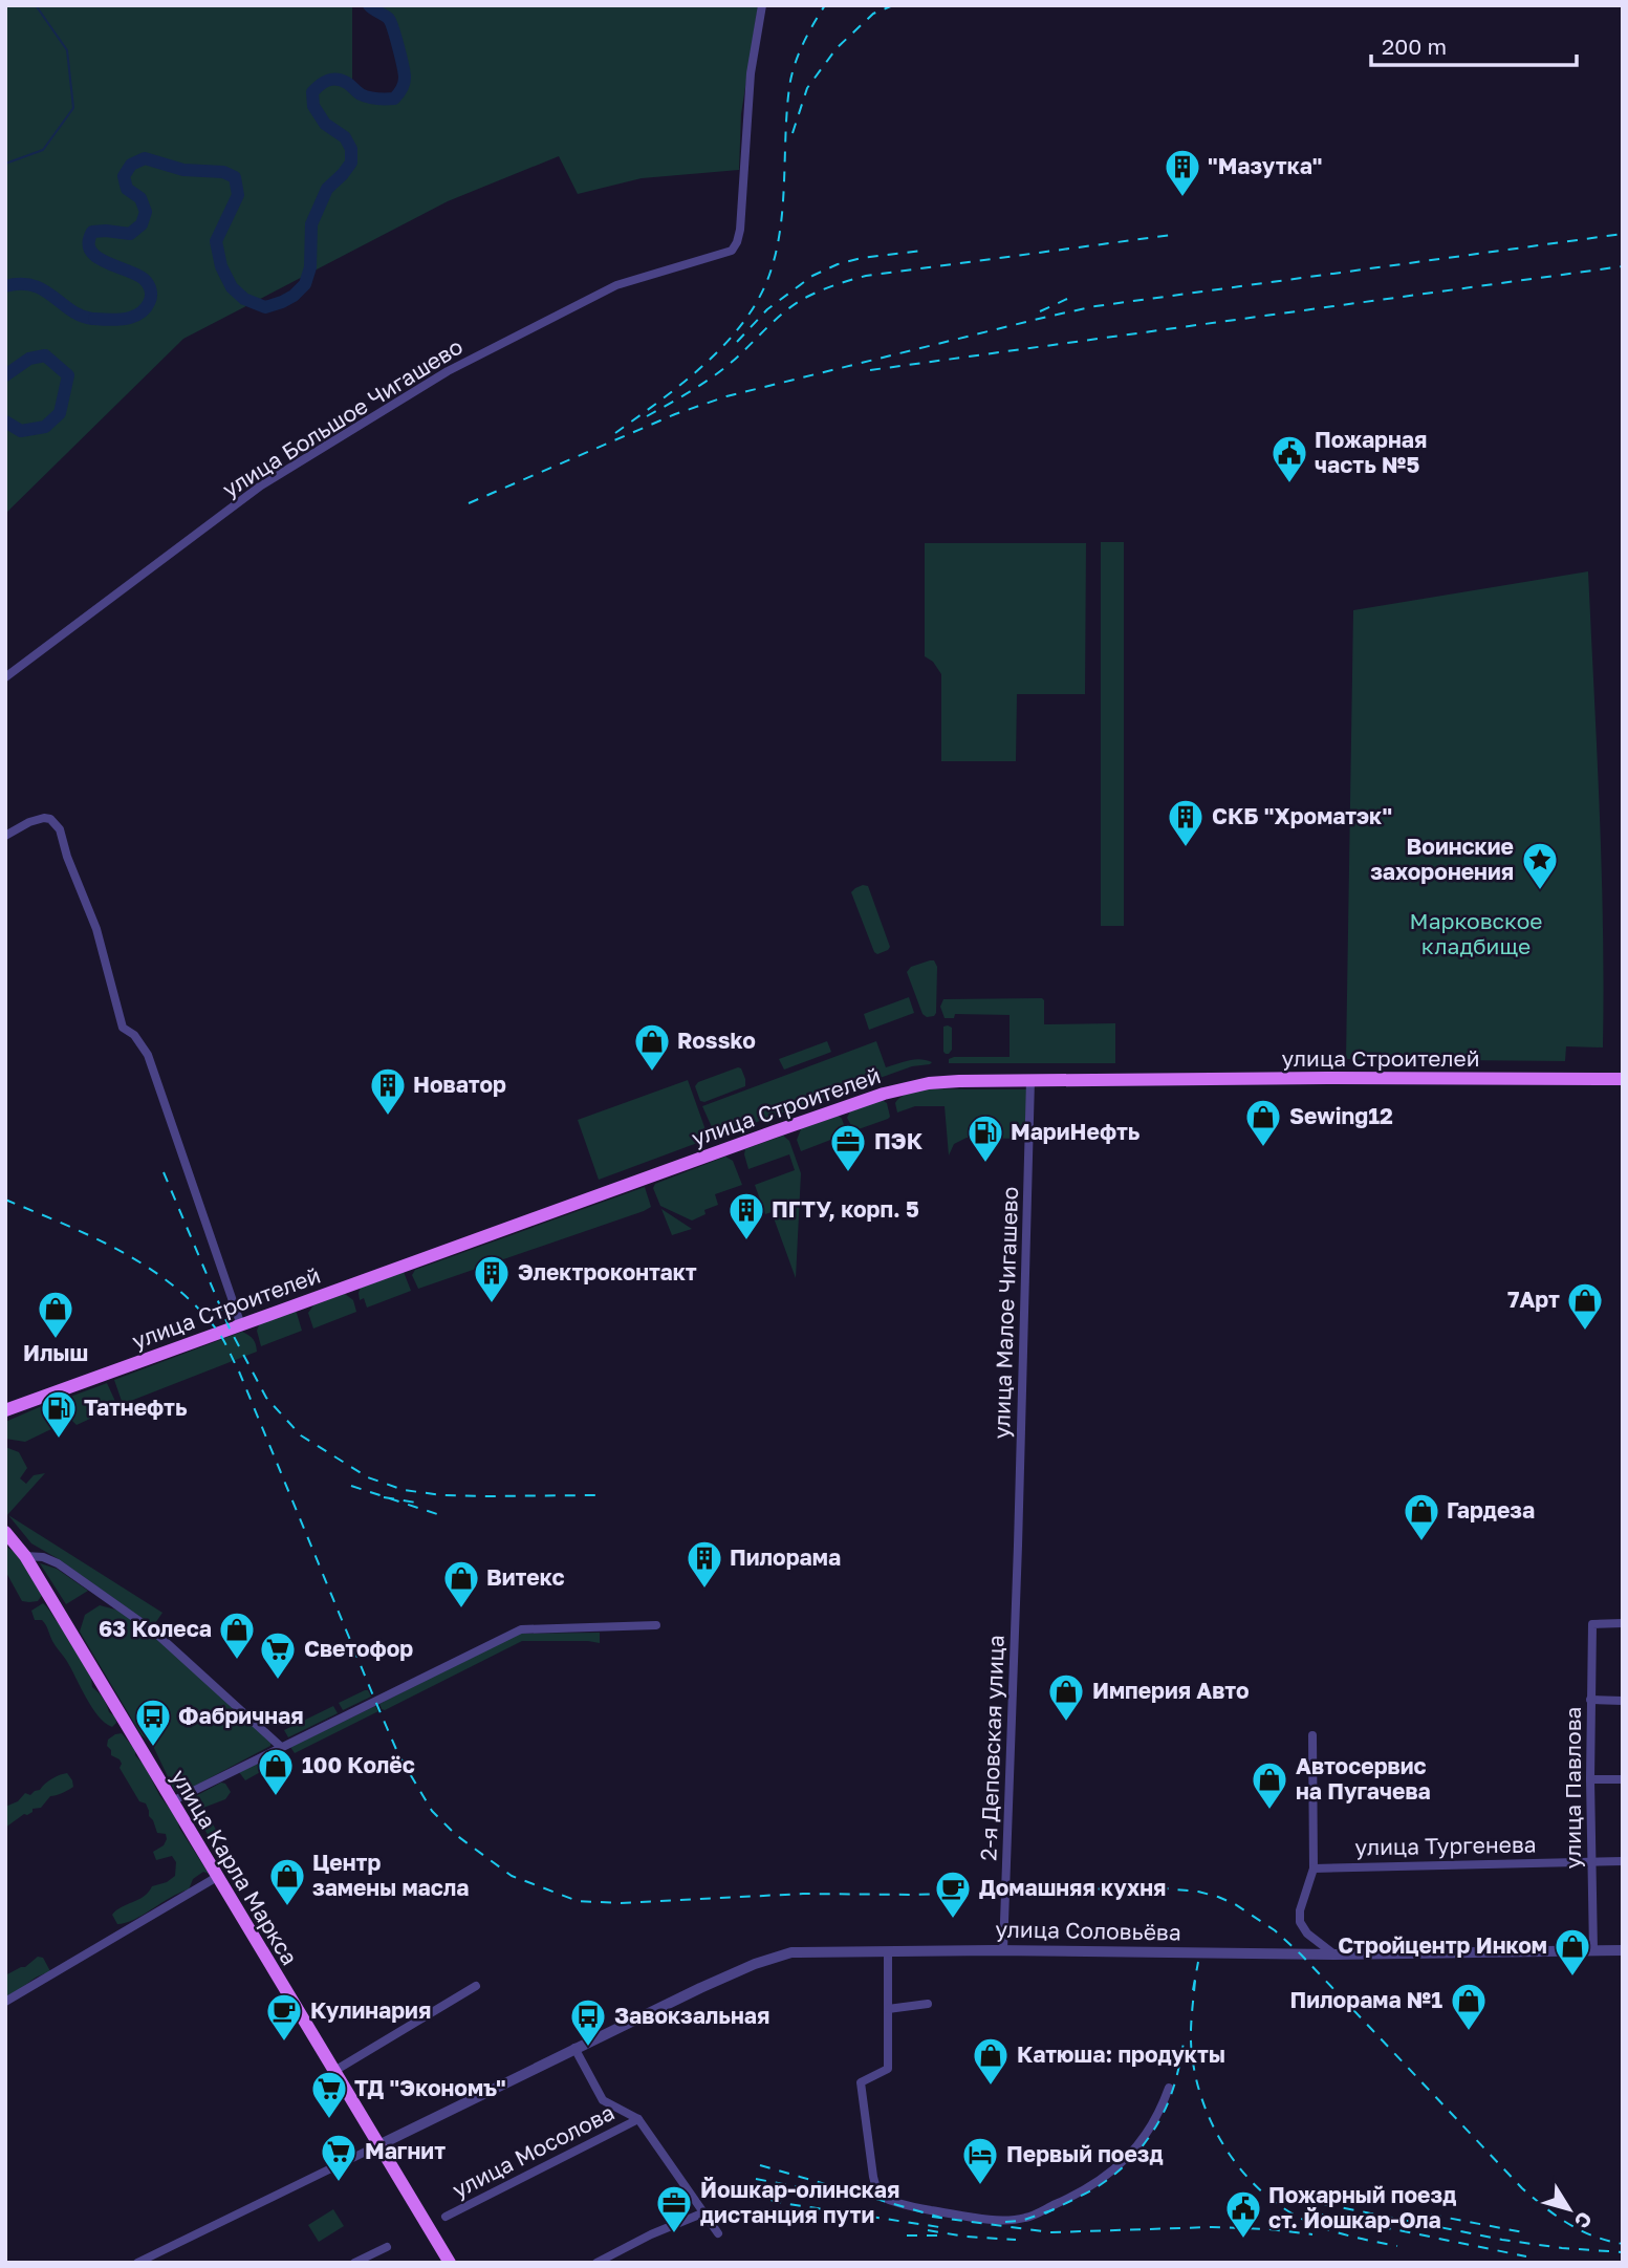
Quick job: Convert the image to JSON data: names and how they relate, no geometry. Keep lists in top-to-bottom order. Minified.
{"streets":{"main road":["улица Строителей","улица Карла Маркса"],"street":["улица Большое Чигашево","улица Малое Чигашево","2-я Деповская улица","улица Павлова","улица Тургенева","улица Соловьёва","улица Мосолова"]},"crossings":[["улица Строителей","улица Малое Чигашево"],["улица Малое Чигашево","2-я Деповская улица"],["2-я Деповская улица","улица Соловьёва"],["улица Павлова","улица Тургенева"],["улица Павлова","улица Соловьёва"],["улица Карла Маркса","улица Соловьёва"]],"parks":["Марковское кладбище"],"places":{"building":["\"Мазутка\"","СКБ \"Хроматэк\"","Новатор","ПГТУ, корп. 5","Электроконтакт","Пилорама"],"public building":["Пожарная часть №5","Пожарный поезд ст. Йошкар-Ола"],"place":["Воинские захоронения"],"shop":["Rossko","Sewing12","7Арт","Илыш","Гардеза","Витекс","63 Колеса","Империя Авто","100 Колёс","Автосервис на Пугачева","Центр замены масла","Стройцентр Инком","Пилорама №1","Катюша: продукты"],"fuel station":["МариНефть","Татнефть"],"office":["ПЭК","Йошкар-олинская дистанция пути"],"supermarket":["Светофор","ТД \"Экономъ\"","Магнит"],"bus stop":["Фабричная","Завокзальная"],"cafe":["Домашняя кухня","Кулинария"],"hotel":["Первый поезд"]},"scale_bar":"200 m","north":"bottom right"}
